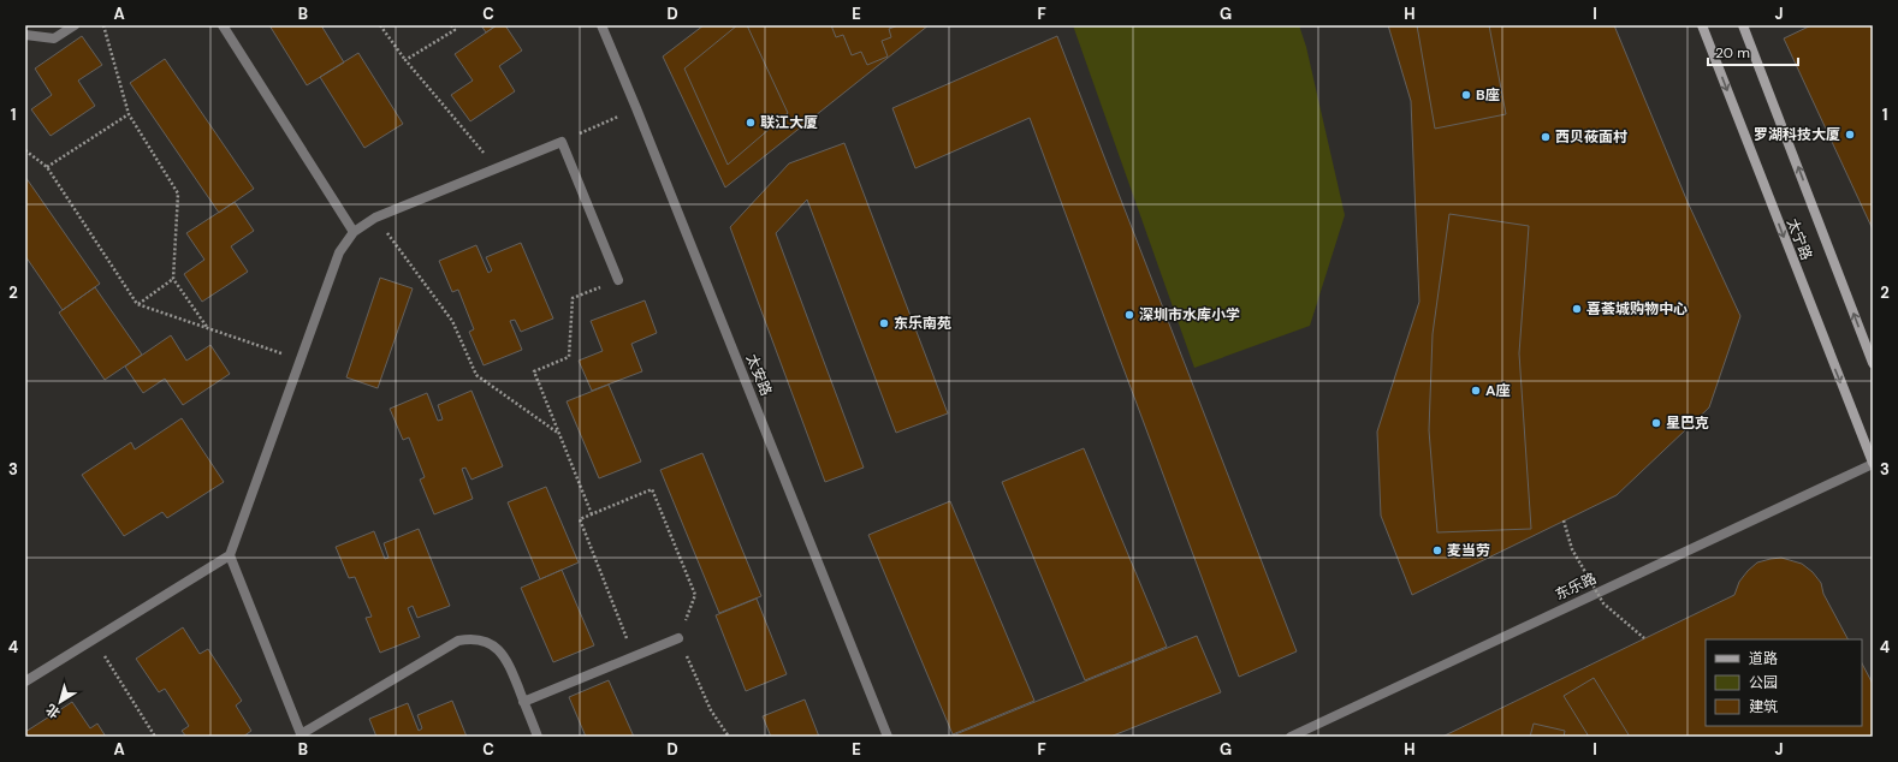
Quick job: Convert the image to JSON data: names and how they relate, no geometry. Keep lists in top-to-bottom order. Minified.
{"streets":{"main road":["太宁路"],"street":["太安路","东乐路"]},"crossings":[["太宁路","东乐路"]],"places":["B座","联江大厦","罗湖科技大厦","西贝莜面村","喜荟城购物中心","深圳市水库小学","东乐南苑","A座","星巴克","麦当劳"],"legend":["道路","公园","建筑"],"scale_bar":"20 m","north":"bottom left","grid":{"columns":["A","B","C","D","E","F","G","H","I","J"],"rows":["1","2","3","4"]}}
